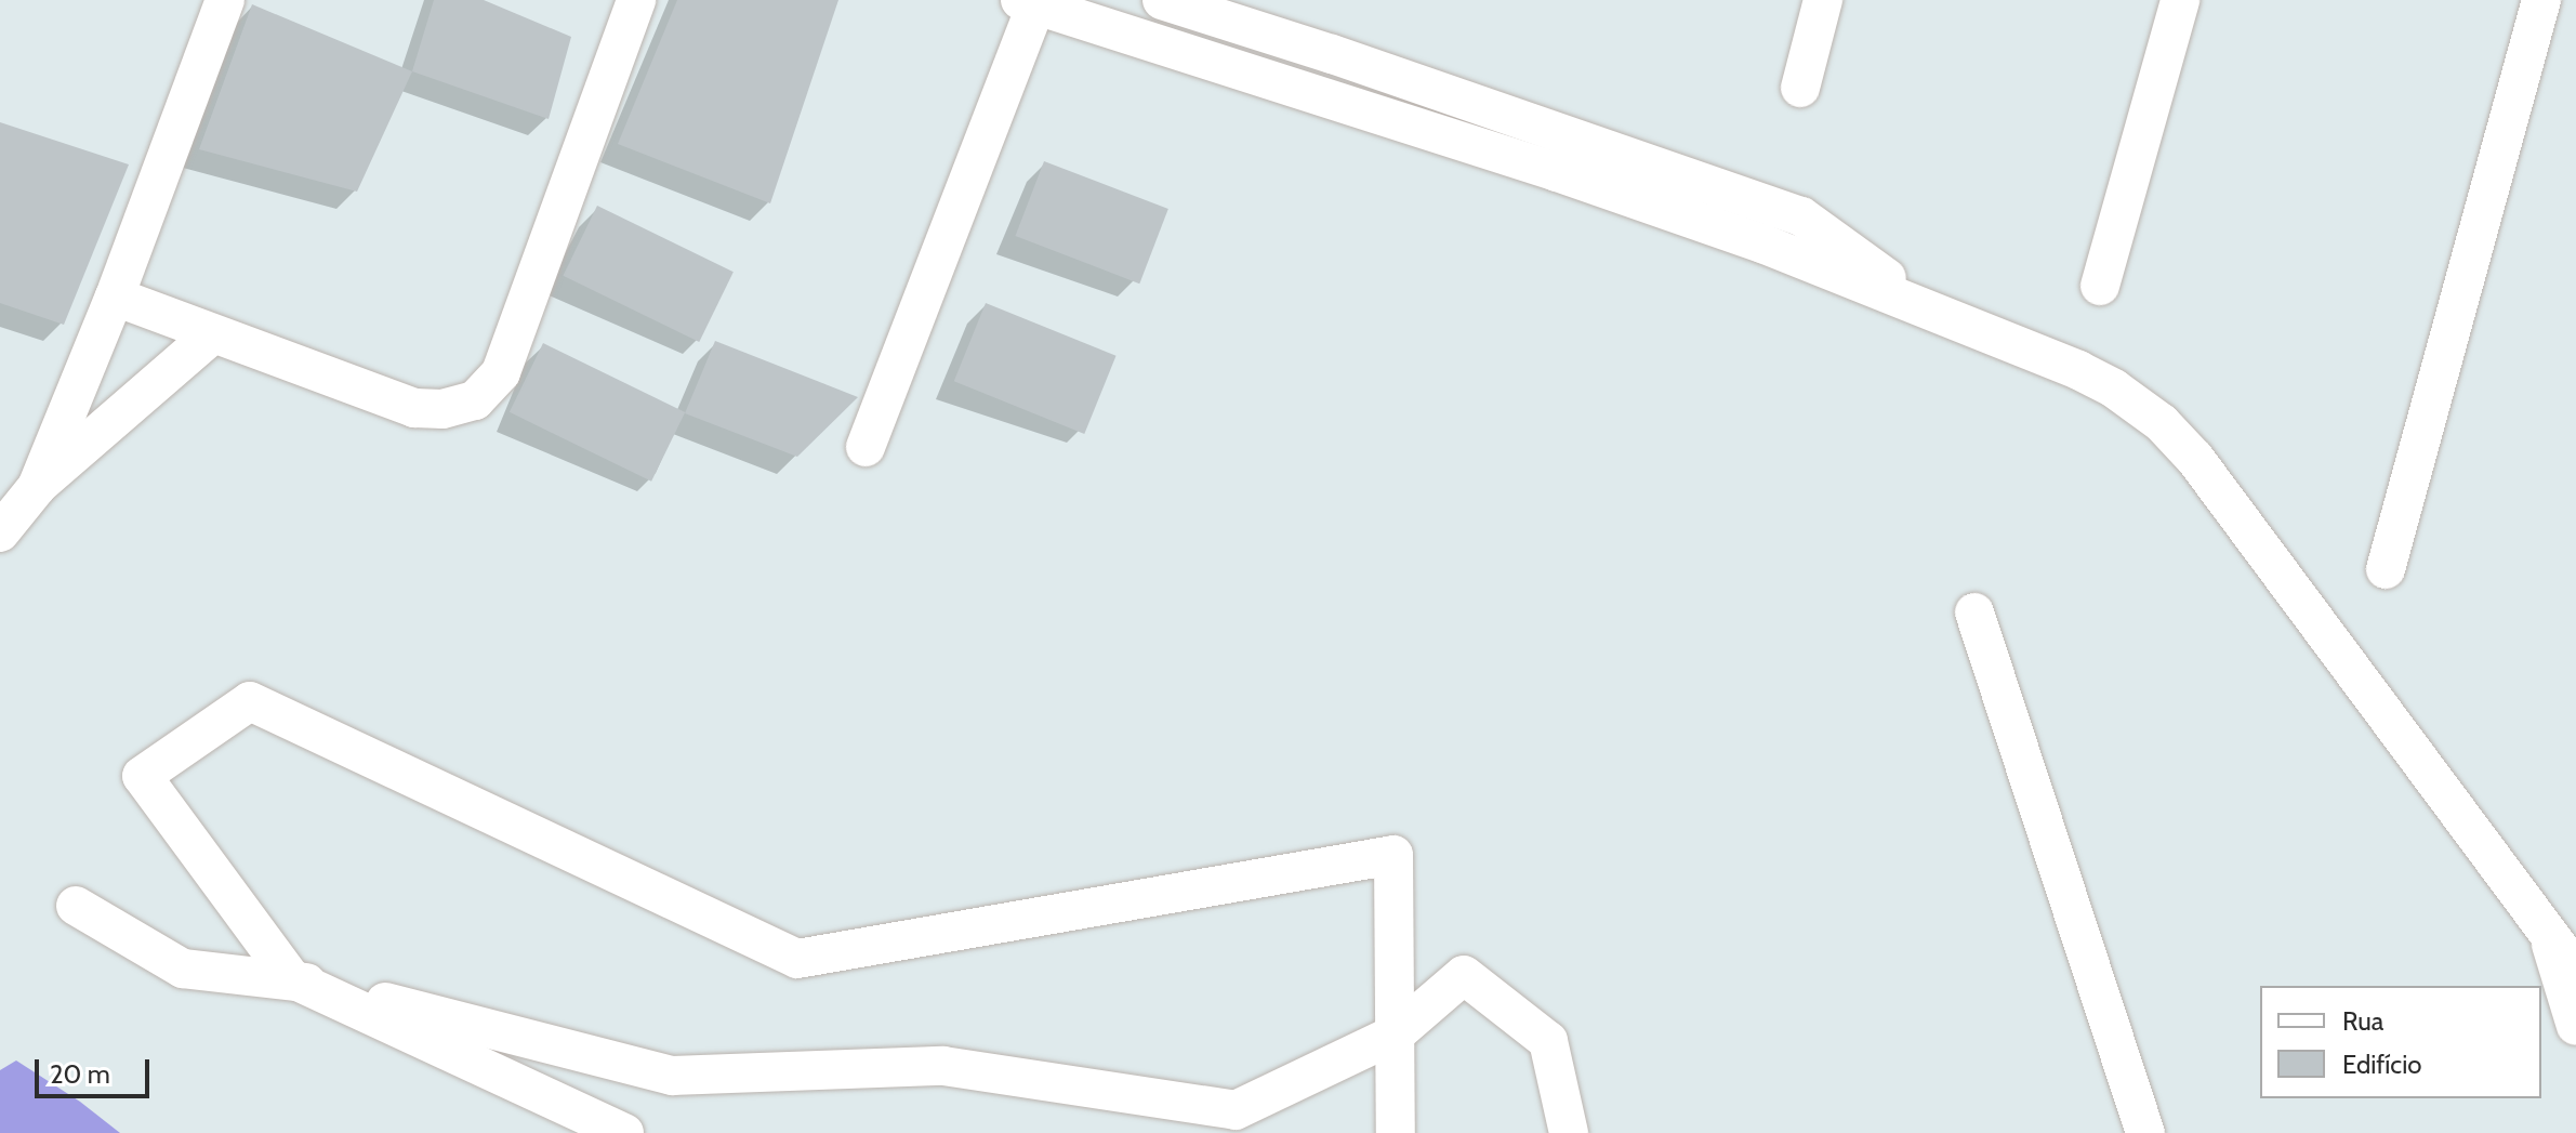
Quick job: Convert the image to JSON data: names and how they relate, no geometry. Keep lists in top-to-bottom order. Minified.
{"legend":["Rua","Edifício"],"scale_bar":"20 m"}
